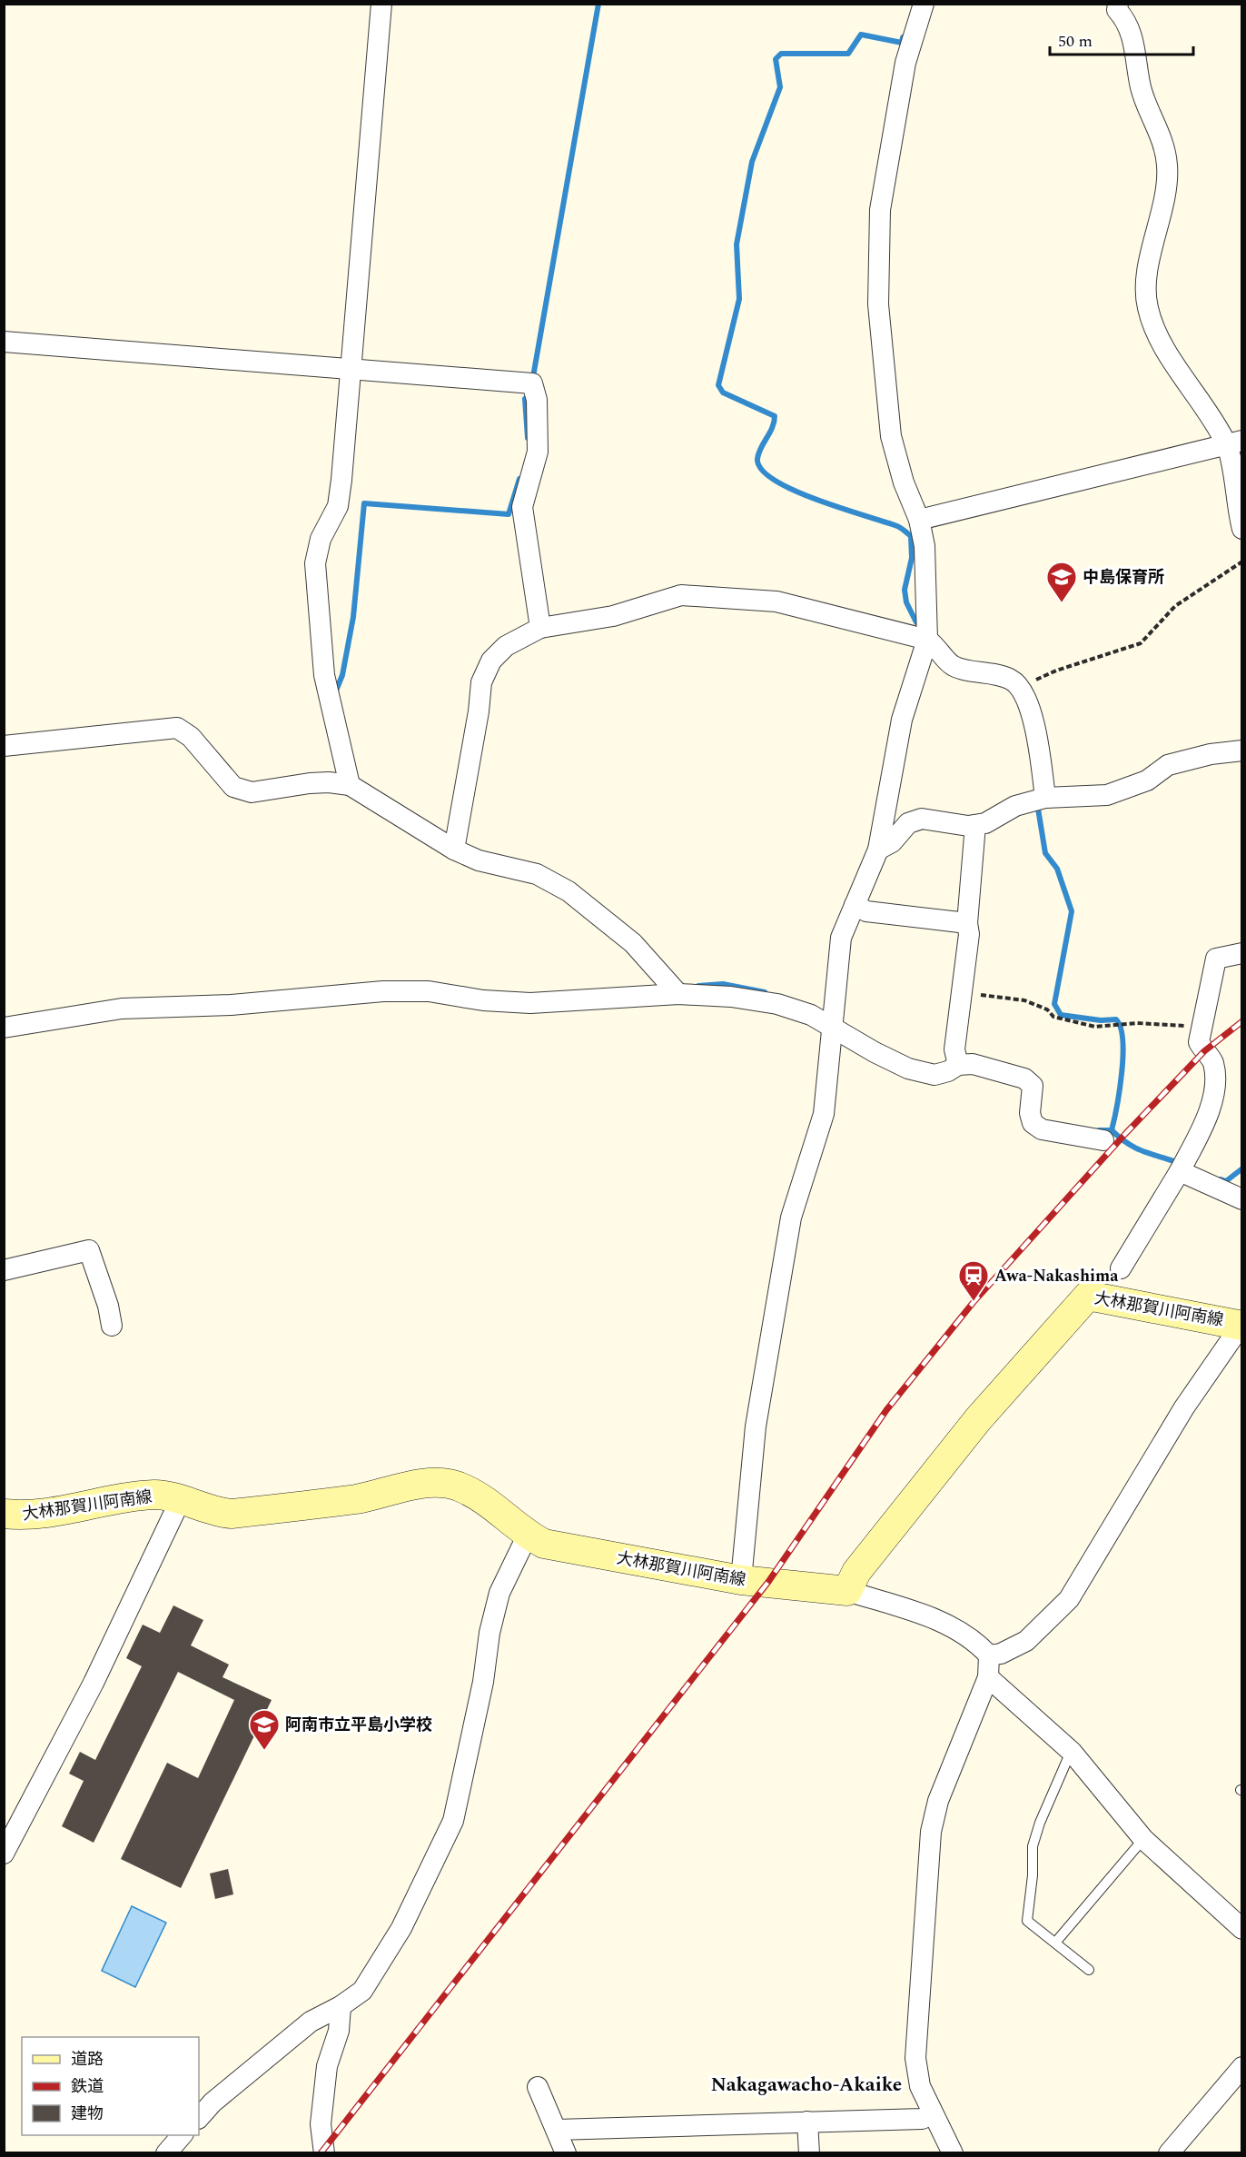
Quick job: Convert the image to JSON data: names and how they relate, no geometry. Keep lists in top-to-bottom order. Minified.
{"streets":{"main road":["大林那賀川阿南線"]},"districts":["Nakagawacho-Akaike"],"places":{"school or university":["中島保育所","阿南市立平島小学校"],"station":["Awa-Nakashima"]},"legend":["道路","鉄道","建物"],"scale_bar":"50 m"}
